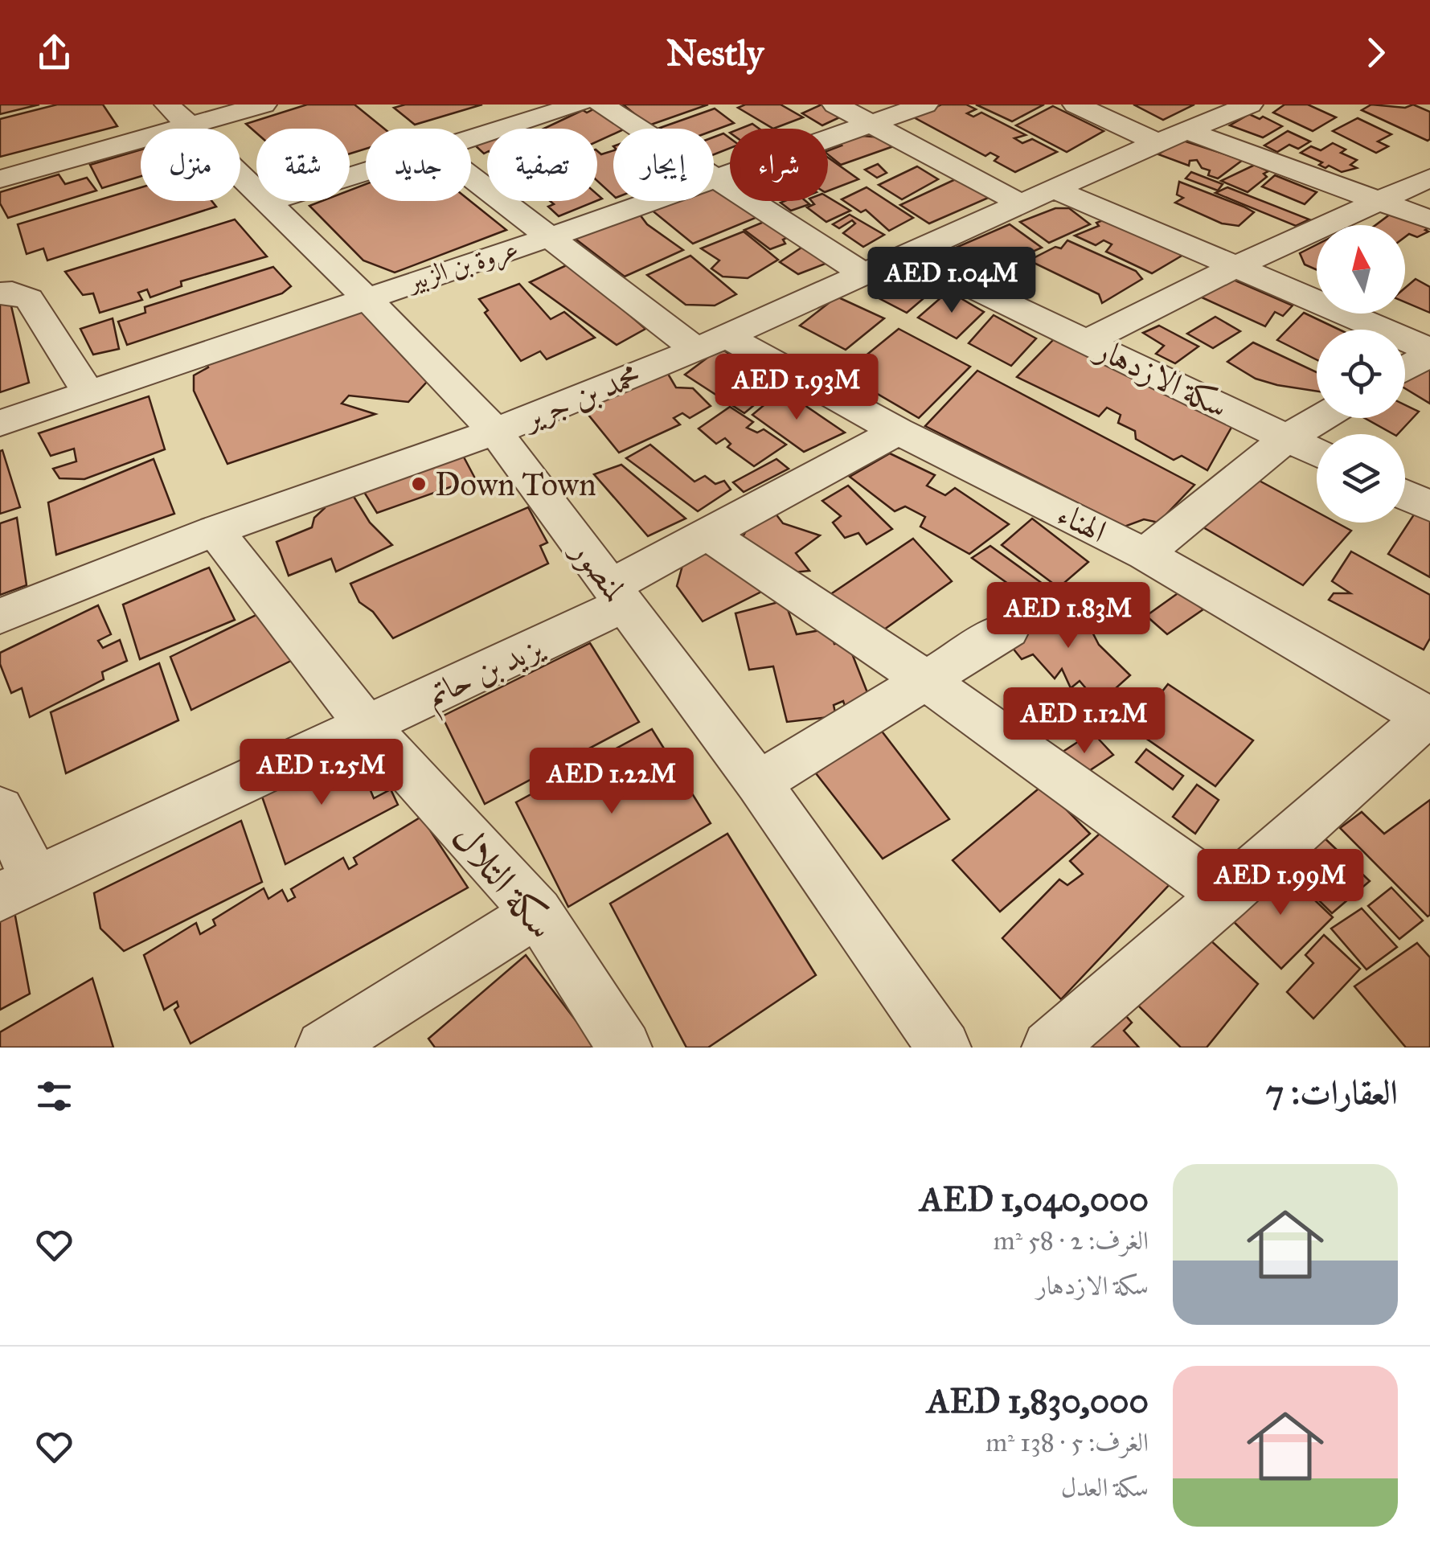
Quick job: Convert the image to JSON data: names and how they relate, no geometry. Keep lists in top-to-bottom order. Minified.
{"streets":{"street":["عروة بن الزبير","سكة الازدهار","محمد بن جرير","الهناء","لمنصور","يزيد بن حاتم","سكة التلال"]},"crossings":[["عروة بن الزبير","الهناء"],["عروة بن الزبير","لمنصور"],["سكة الازدهار","محمد بن جرير"],["محمد بن جرير","الهناء"],["محمد بن جرير","لمنصور"],["الهناء","يزيد بن حاتم"],["لمنصور","يزيد بن حاتم"],["يزيد بن حاتم","سكة التلال"]],"places":["Down Town"],"north":"top","page":{"header":"Nestly","chip":["شراء","إيجار","تصفية","جديد","شقة","منزل"],"price":["AED 1.04M","AED 1.93M","AED 1.83M","AED 1.12M","AED 1.25M","AED 1.22M","AED 1.99M"],"heading":"العقارات: 7","list":[{"name":"AED 1,040,000","note":"الغرف: 2 · 58 m² · سكة الازدهار"},{"name":"AED 1,830,000","note":"الغرف: 5 · 138 m² · سكة العدل"}]}}
